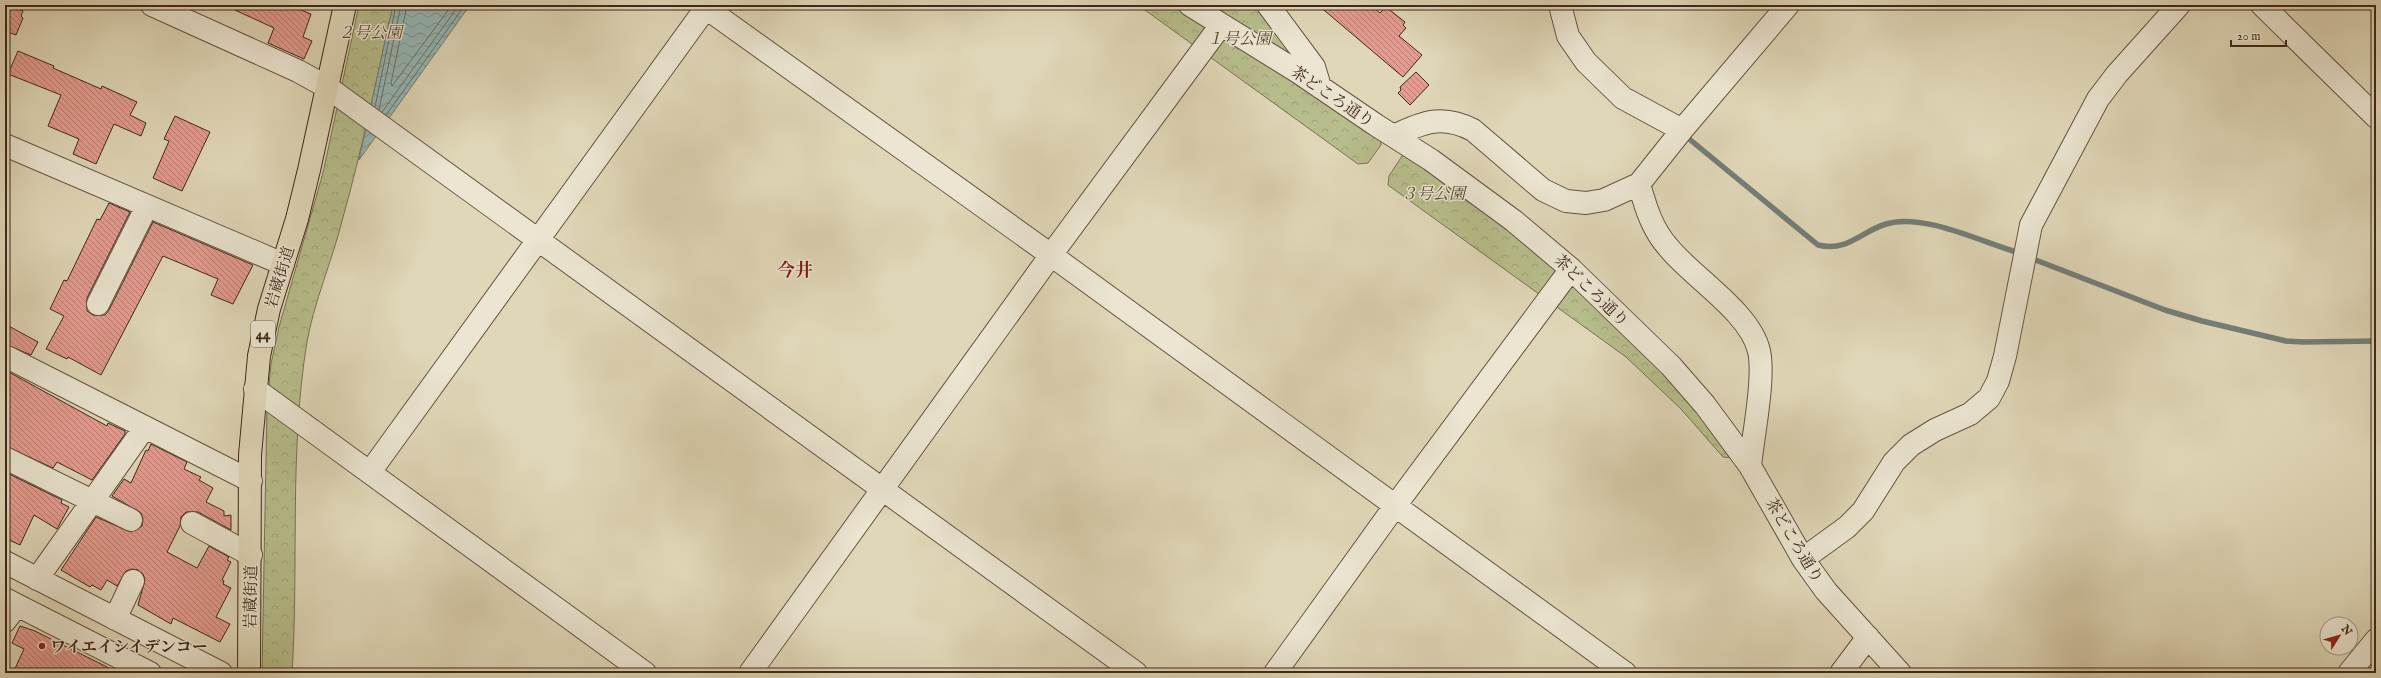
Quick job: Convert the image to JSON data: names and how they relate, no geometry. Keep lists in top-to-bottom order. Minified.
{"streets":{"main road":["岩蔵街道","44"],"street":["茶どころ通り"]},"districts":["今井"],"parks":["２号公園","１号公園","３号公園"],"places":["ワイエイシイデンコー"],"scale_bar":"20 m","north":"top right"}
